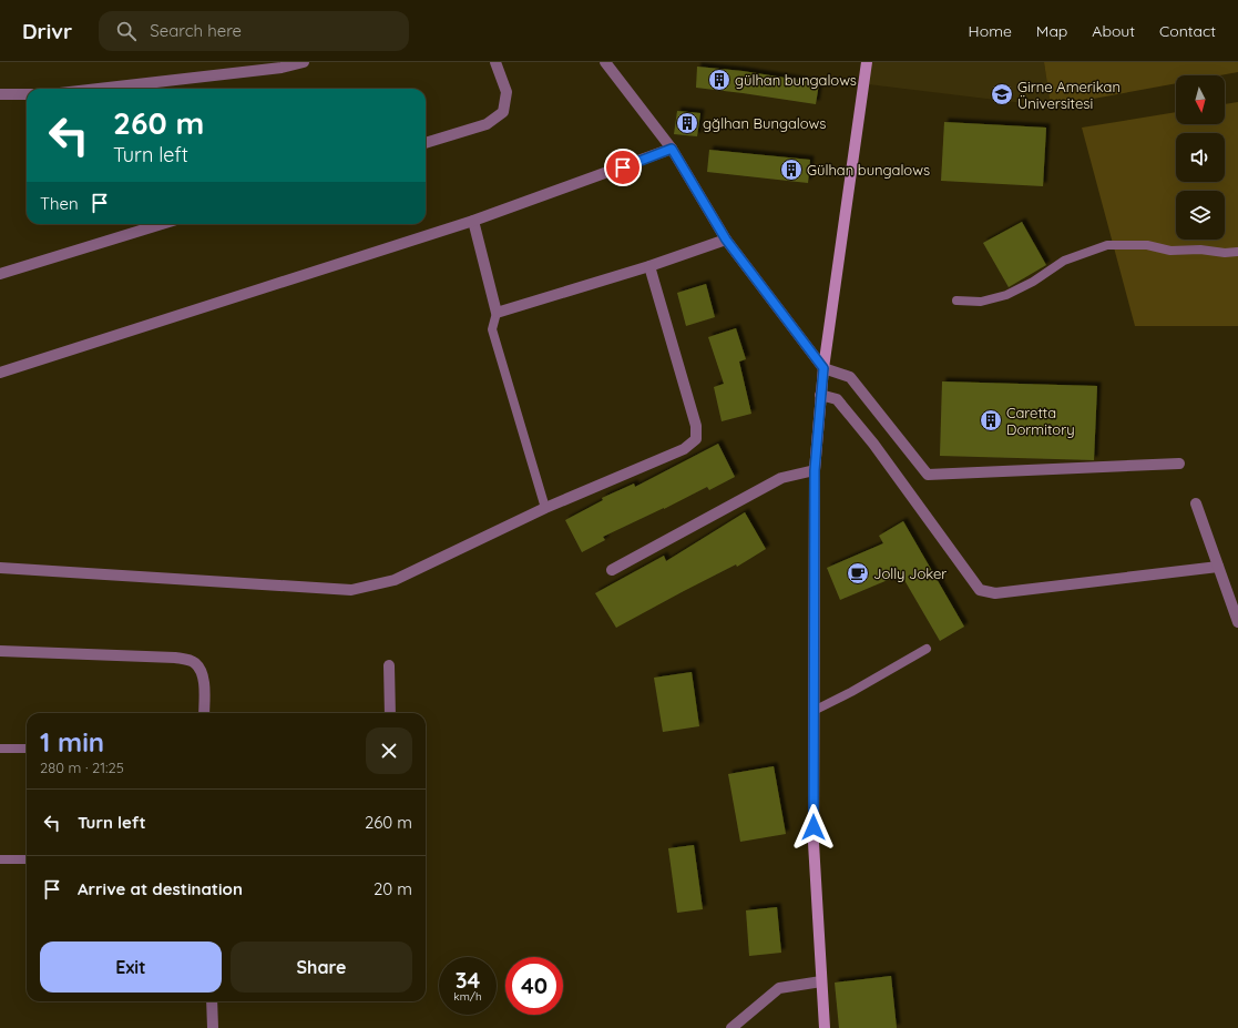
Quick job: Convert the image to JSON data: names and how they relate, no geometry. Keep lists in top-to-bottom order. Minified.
{"places":{"building":["gülhan bungalows","gğlhan Bungalows","Gülhan bungalows","Caretta Dormitory"],"school or university":["Girne Amerikan Üniversitesi"],"cafe":["Jolly Joker"]},"north":"bottom","page":{"header":"Drivr","search":"Search here","nav":["Home","Map","About","Contact"],"turn":["260 m","Turn left"],"then":"Then","heading":["1 min","280 m · 21:25"],"list":[{"name":"Turn left","value":"260 m"},{"name":"Arrive at destination","value":"20 m"}],"buttons":["Exit","Share"],"speed":"34 km/h","limit":"40"}}
